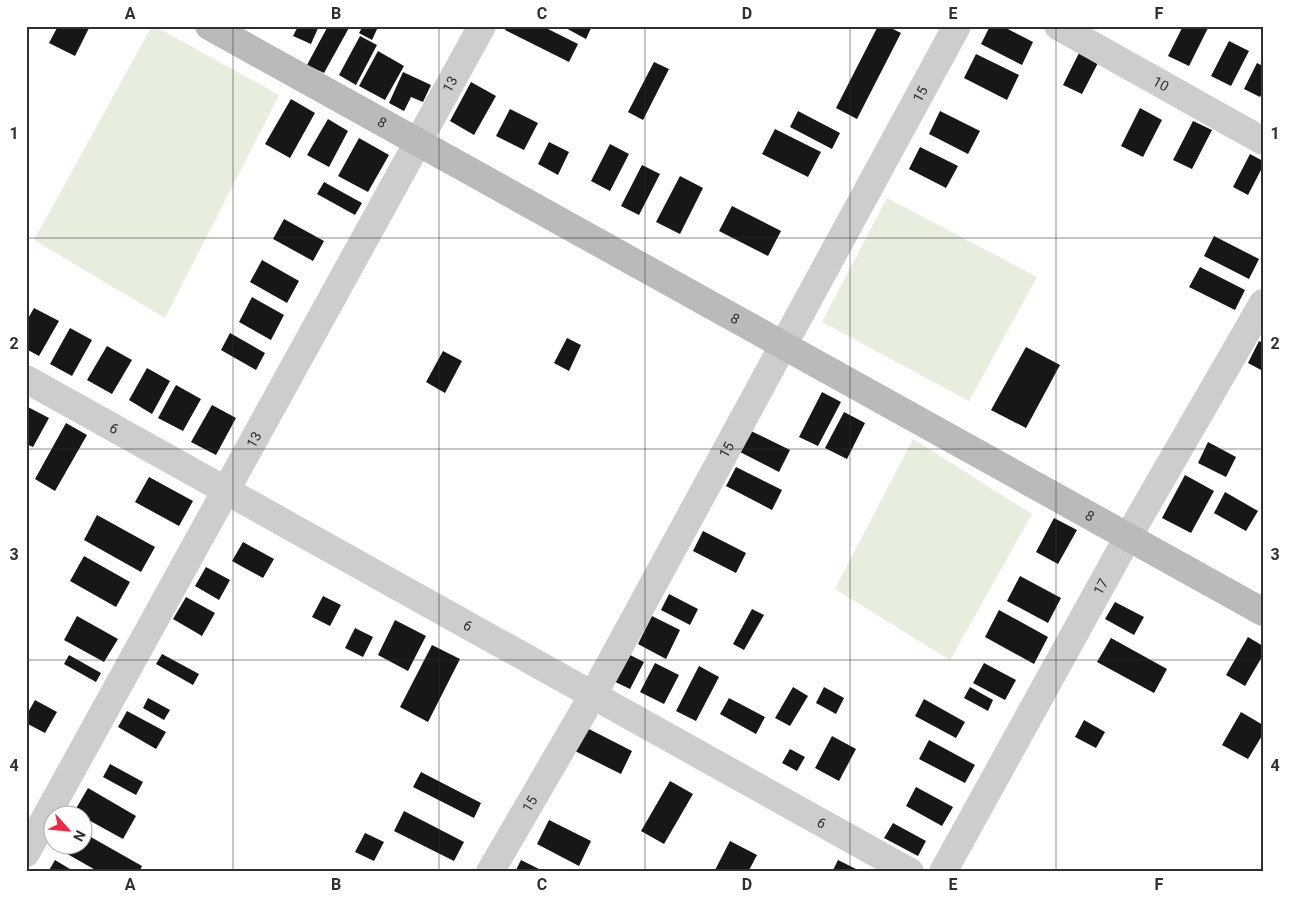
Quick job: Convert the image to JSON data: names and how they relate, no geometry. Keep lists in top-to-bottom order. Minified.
{"streets":{"street":["10","13","15","8","6","17"]},"crossings":[["13","8"],["13","6"],["15","8"],["15","6"],["8","17"]],"north":"bottom right","grid":{"columns":["A","B","C","D","E","F"],"rows":["1","2","3","4"]}}
